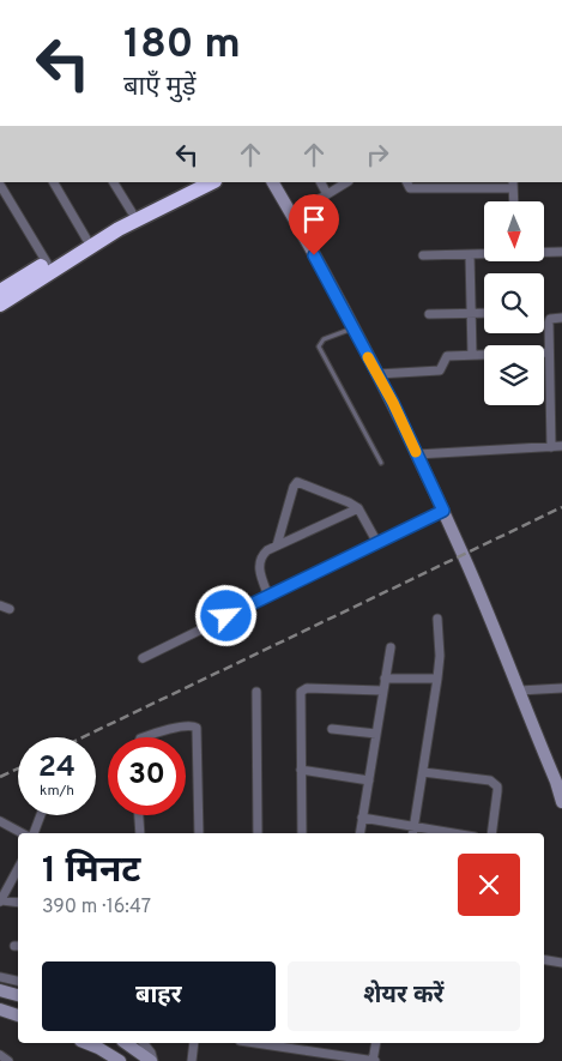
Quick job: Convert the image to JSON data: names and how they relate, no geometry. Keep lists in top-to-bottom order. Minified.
{"north":"bottom","page":{"turn":["180 m","बाएँ मुड़ें"],"speed":"24 km/h","limit":"30","heading":["1 मिनट","390 m · 16:47"],"buttons":["बाहर","शेयर करें"]}}
